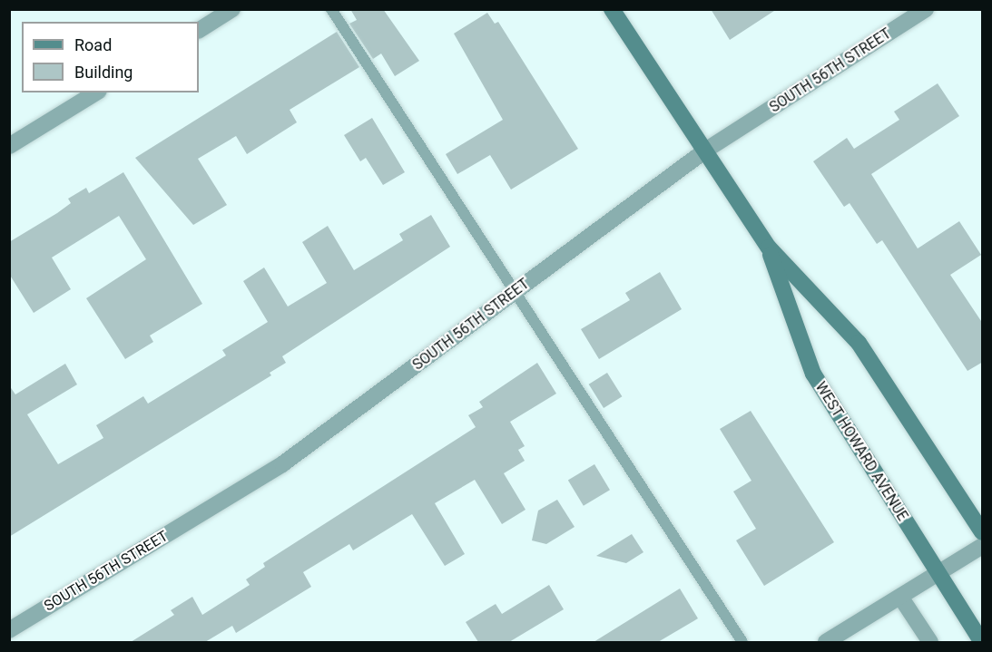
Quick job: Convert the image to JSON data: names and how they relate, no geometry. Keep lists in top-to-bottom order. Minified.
{"streets":{"street":["SOUTH 56TH STREET","WEST HOWARD AVENUE"]},"crossings":[["SOUTH 56TH STREET","WEST HOWARD AVENUE"]],"legend":["Road","Building"]}
